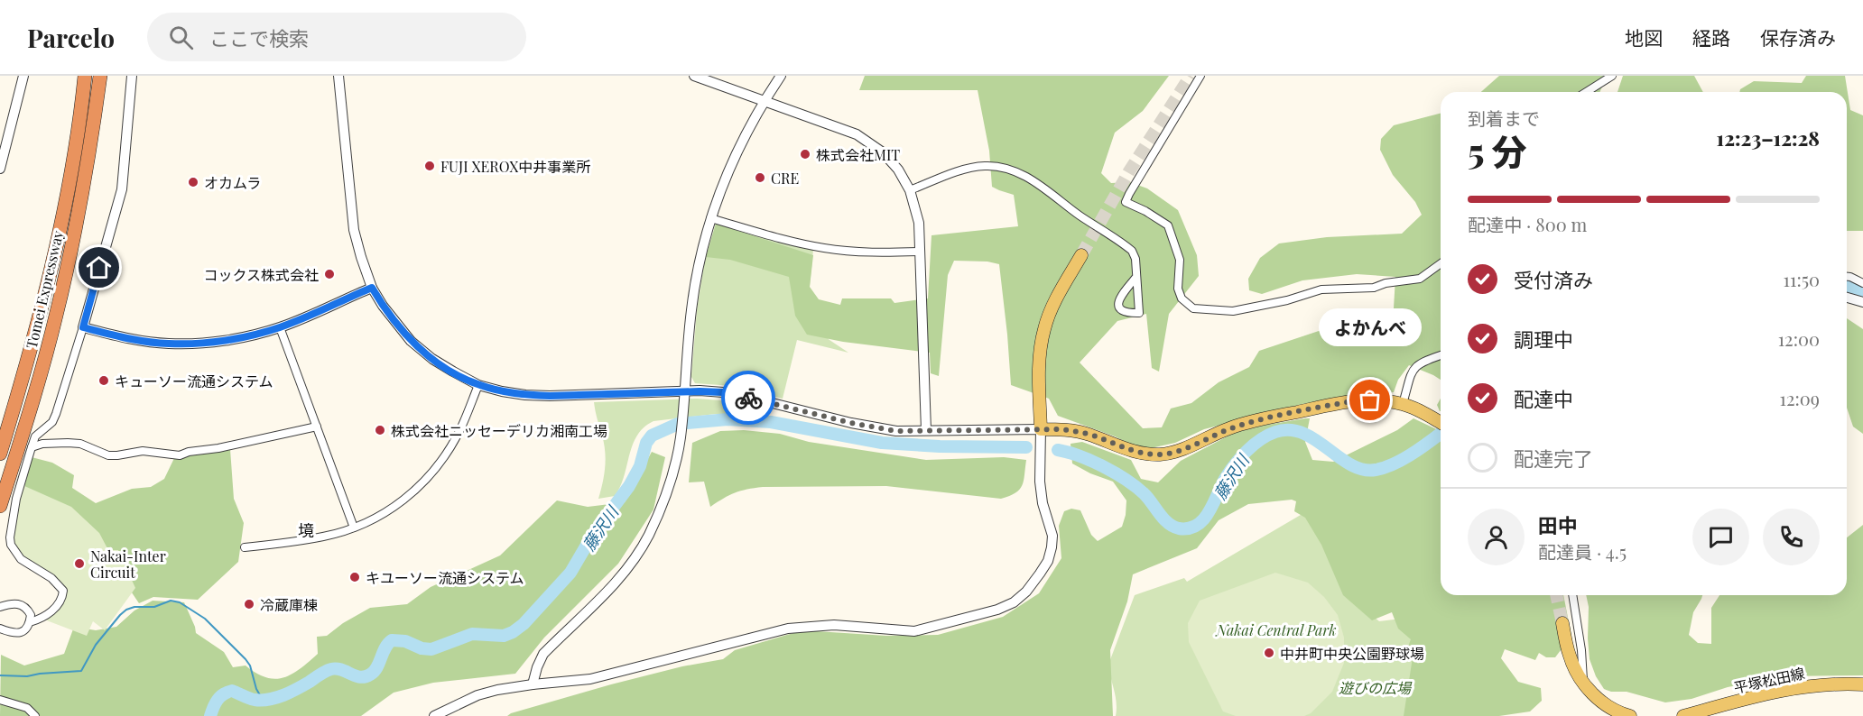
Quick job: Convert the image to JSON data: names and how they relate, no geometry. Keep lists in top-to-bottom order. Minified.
{"streets":{"highway":["Tomei Expressway"],"main road":["平塚松田線"]},"districts":["境"],"water":["藤沢川"],"parks":["Nakai Central Park","遊びの広場"],"places":["株式会社MIT","FUJI XEROX中井事業所","CRE","オカムラ","コックス株式会社","キューソー流通システム","よかんべ","株式会社ニッセーデリカ湘南工場","Nakai-Inter Circuit","キユーソー流通システム","冷蔵庫棟","中井町中央公園野球場"],"page":{"header":"Parcelo","search":"ここで検索","nav":["地図","経路","保存済み"],"heading":["5 分","到着まで","12:23–12:28"],"panel":["田中","配達員 · 4.5"],"bar":"配達中 · 800 m","list":[["受付済み","11:50"],["調理中","12:00"],["配達中","12:09"],"配達完了"],"bubble":"よかんべ"}}
